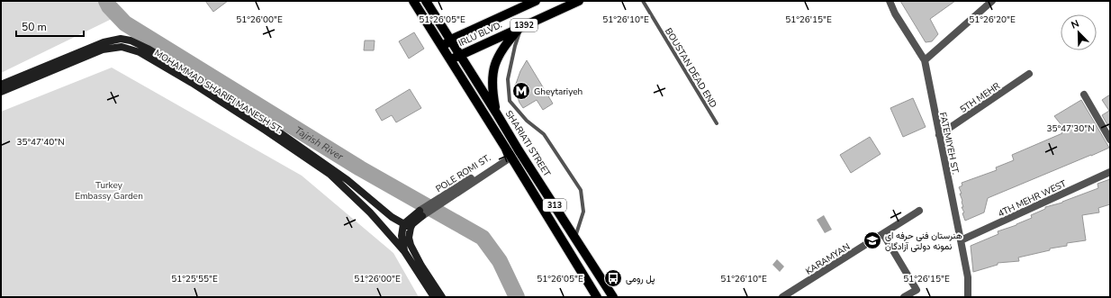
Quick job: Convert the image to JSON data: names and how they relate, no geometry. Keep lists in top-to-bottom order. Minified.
{"streets":{"main road":["1392","IRLU BLVD.","SHARIATI STREET","313"],"street":["MOHAMMAD SHARIFI MANESH ST.","5TH MEHR","FATEMIYEH ST.","POLE ROMI ST.","4TH MEHR WEST","KARAMYAN"],"lane":["BOUSTAN DEAD END"]},"crossings":[["IRLU BLVD.","SHARIATI STREET"],["IRLU BLVD.","313"],["MOHAMMAD SHARIFI MANESH ST.","POLE ROMI ST."],["5TH MEHR","FATEMIYEH ST."],["FATEMIYEH ST.","4TH MEHR WEST"],["POLE ROMI ST.","313"]],"water":["Tajrish River"],"parks":["Turkey Embassy Garden"],"places":{"metro station":["Gheytariyeh"],"school or university":["هنرستان فنی حرفه ای نمونه دولتی آزادگان"],"bus stop":["پل رومی"]},"scale_bar":"50 m","north":"top left","coordinates":["51°26'00\"E","51°26'05\"E","51°26'10\"E","51°26'15\"E","51°26'20\"E","35°47'30\"N","35°47'40\"N","51°25'55\"E"]}
